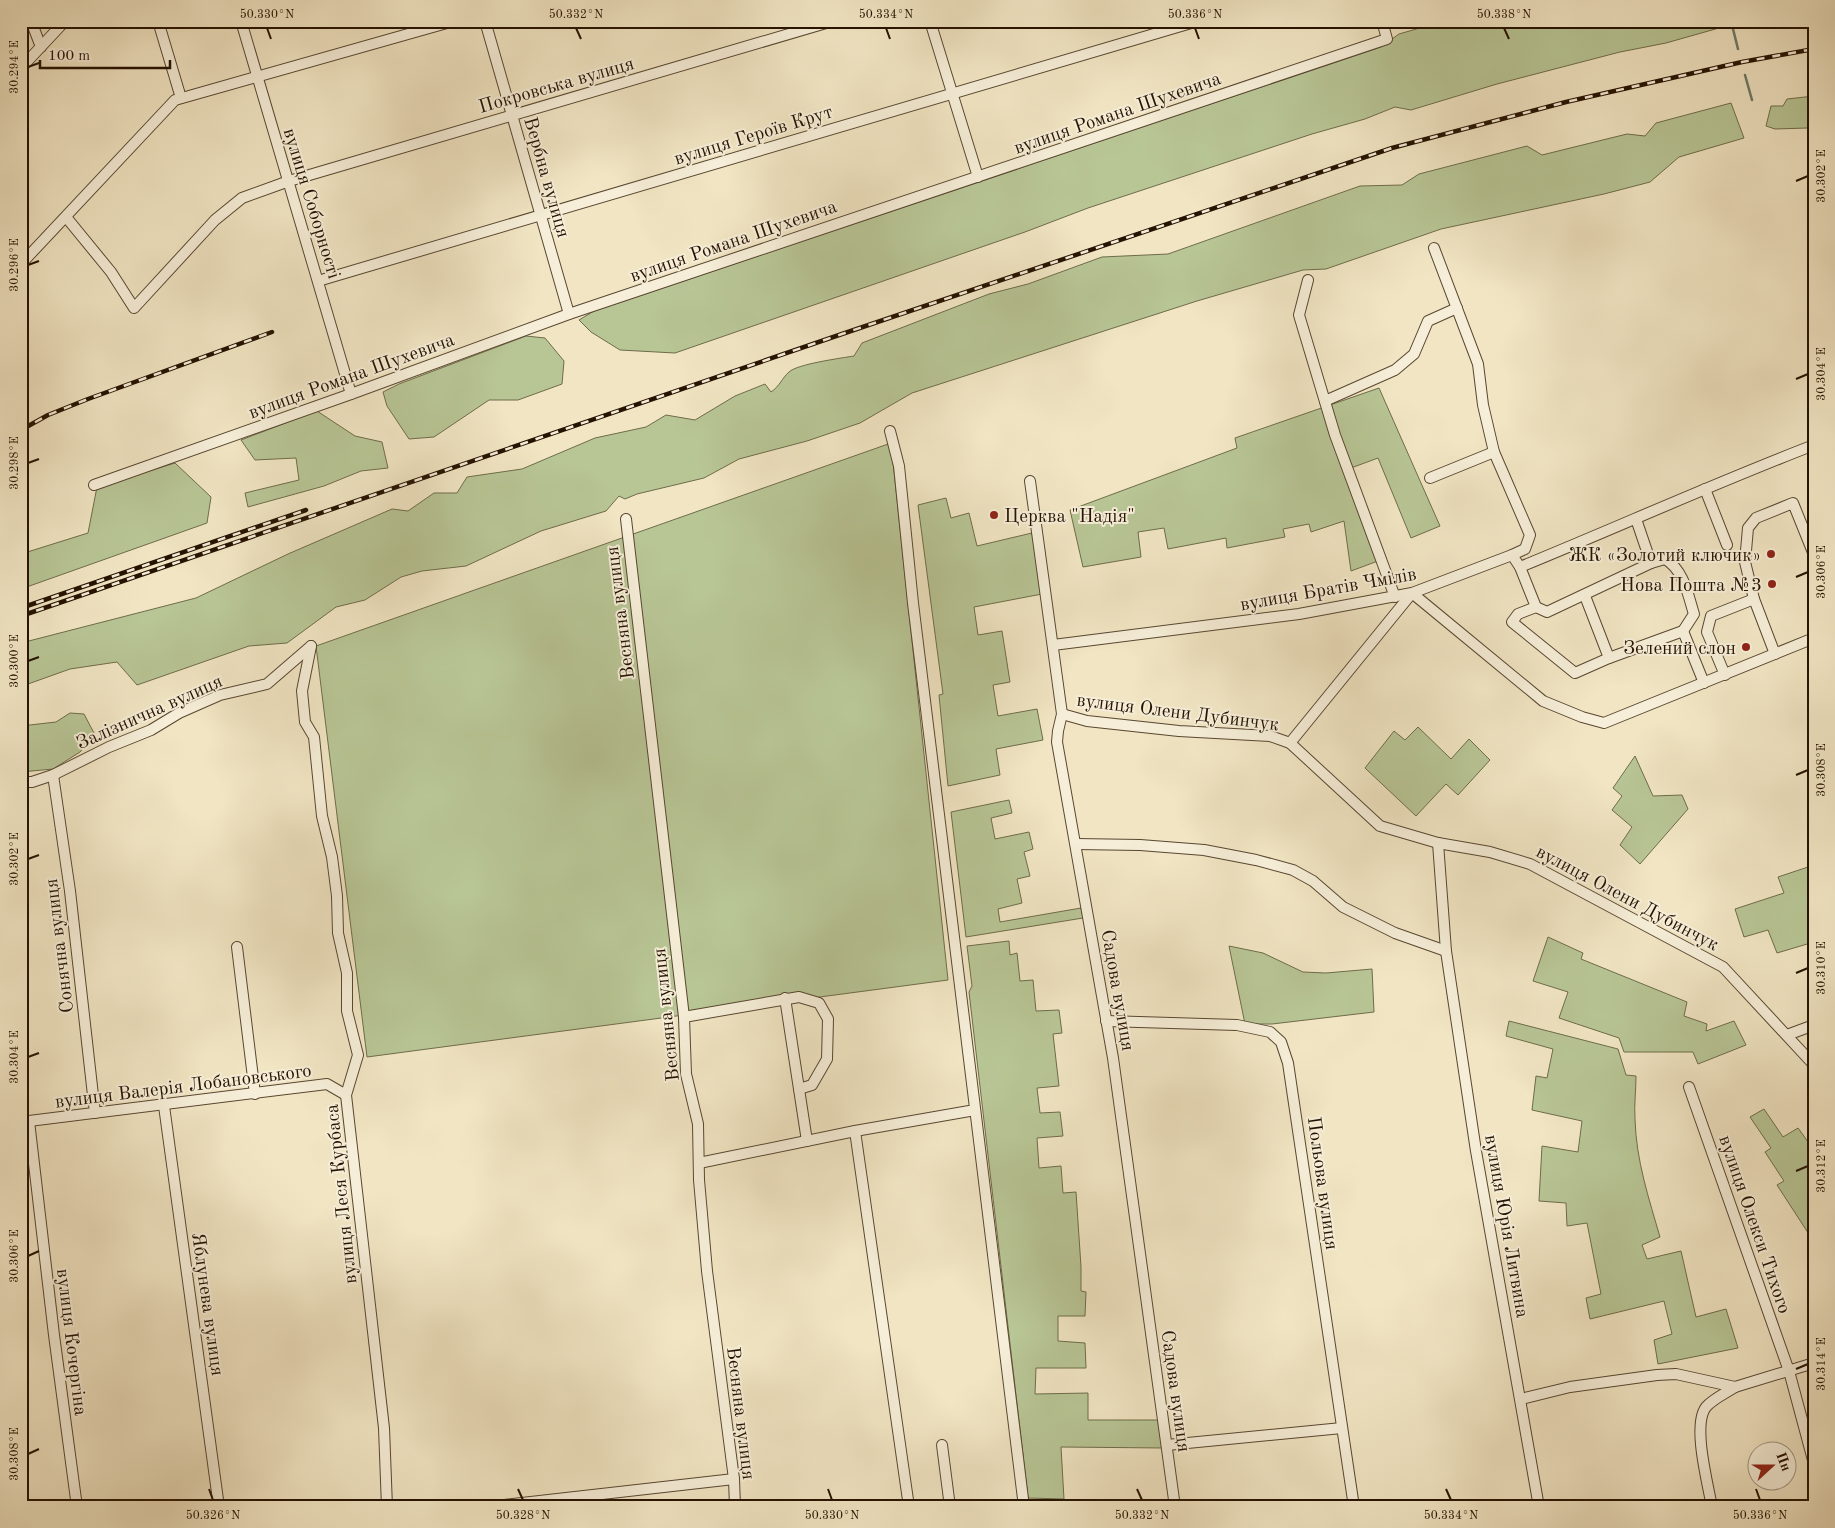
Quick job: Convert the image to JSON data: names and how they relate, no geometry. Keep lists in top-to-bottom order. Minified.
{"streets":{"street":["Покровська вулиця","вулиця Романа Шухевича","вулиця Героїв Крут","Вербна вулиця","вулиця Соборності","вулиця Братів Чмілів","Весняна вулиця","Залізнична вулиця","вулиця Олени Дубинчук","Сонячна вулиця","Садова вулиця","вулиця Валерія Лобановського","Польова вулиця","вулиця Леся Курбаса","вулиця Олекси Тихого","вулиця Юрія Литвина","Яблунева вулиця","вулиця Кочергіна"]},"crossings":[["Покровська вулиця","Вербна вулиця"],["Покровська вулиця","вулиця Соборності"],["вулиця Романа Шухевича","Вербна вулиця"],["вулиця Романа Шухевича","вулиця Соборності"],["вулиця Героїв Крут","Вербна вулиця"],["вулиця Героїв Крут","вулиця Соборності"],["вулиця Братів Чмілів","Садова вулиця"],["Залізнична вулиця","Сонячна вулиця"],["Залізнична вулиця","вулиця Леся Курбаса"],["вулиця Олени Дубинчук","Садова вулиця"],["вулиця Олени Дубинчук","вулиця Юрія Литвина"],["Сонячна вулиця","вулиця Валерія Лобановського"],["Садова вулиця","Польова вулиця"],["вулиця Валерія Лобановського","вулиця Леся Курбаса"],["вулиця Валерія Лобановського","Яблунева вулиця"],["вулиця Валерія Лобановського","вулиця Кочергіна"]],"places":["Церква \"Надія\"","ЖК «Золотий ключик»","Нова Пошта №3","Зелений слон"],"scale_bar":"100 m","north":"right","coordinates":["50.330°N","50.332°N","50.334°N","50.336°N","50.338°N","30.294°E","30.302°E","30.296°E","30.304°E","30.298°E","30.306°E","30.300°E","30.308°E","30.310°E","30.312°E","30.314°E","50.326°N","50.328°N"]}
